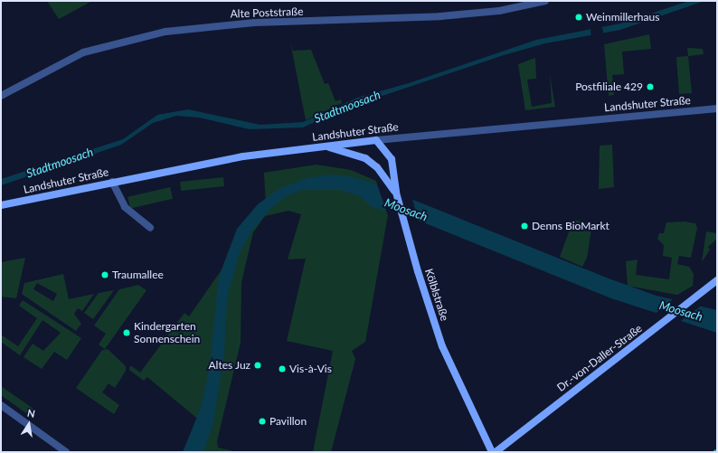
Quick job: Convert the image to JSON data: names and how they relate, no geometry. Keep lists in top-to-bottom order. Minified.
{"streets":{"main road":["Landshuter Straße","Kölblstraße","Dr.-von-Daller-Straße"],"street":["Alte Poststraße"]},"crossings":[["Landshuter Straße","Kölblstraße"]],"water":["Stadtmoosach","Moosach"],"places":["Weinmillerhaus","Postfiliale 429","Denns BioMarkt","Traumallee","Kindergarten Sonnenschein","Altes Juz","Vis-à-Vis","Pavillon"],"north":"top"}
